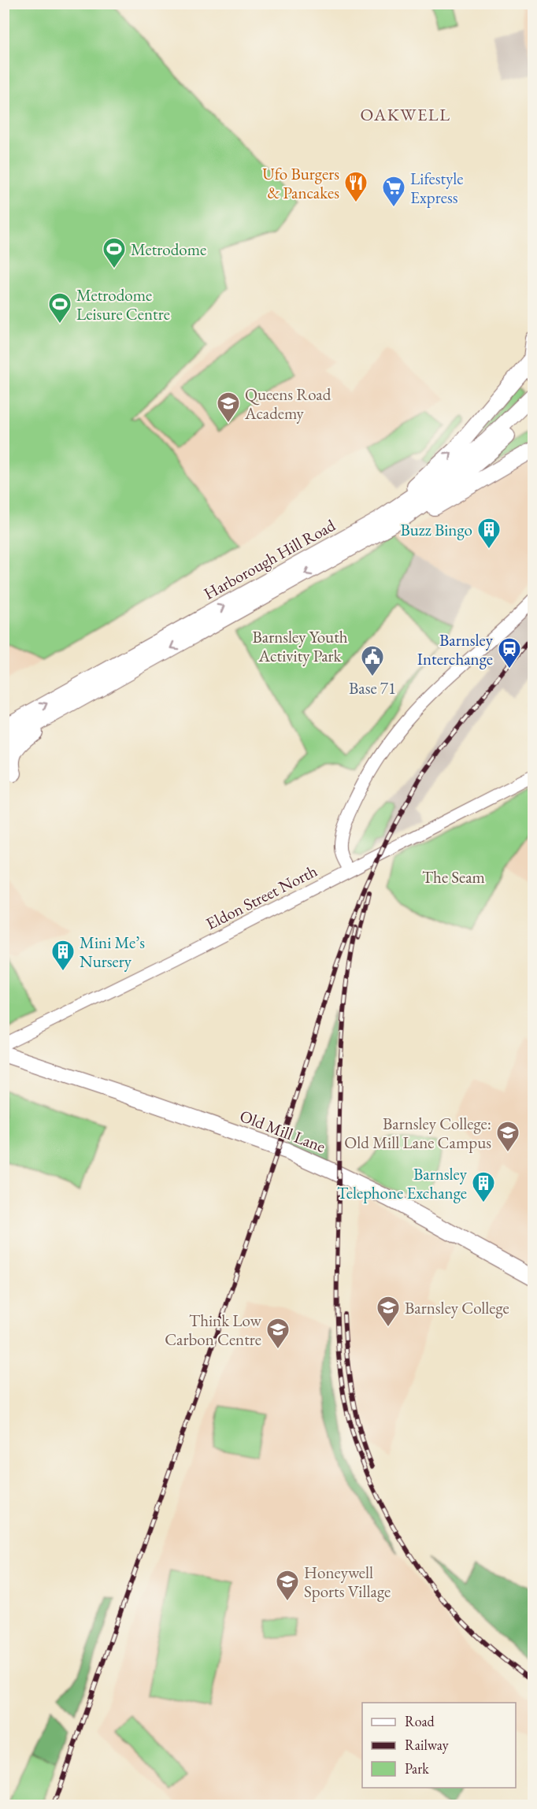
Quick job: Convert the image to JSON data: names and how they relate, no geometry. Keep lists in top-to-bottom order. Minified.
{"streets":{"highway":["Harborough Hill Road","Old Mill Lane"],"street":["Eldon Street North"]},"districts":["OAKWELL"],"parks":["Barnsley Youth Activity Park","The Seam"],"places":{"restaurant":["Ufo Burgers & Pancakes"],"supermarket":["Lifestyle Express"],"sports":["Metrodome","Metrodome Leisure Centre"],"school or university":["Queens Road Academy","Barnsley College: Old Mill Lane Campus","Barnsley College","Think Low Carbon Centre","Honeywell Sports Village"],"building":["Buzz Bingo","Mini Me’s Nursery","Barnsley Telephone Exchange"],"station":["Barnsley Interchange"],"public building":["Base 71"]},"legend":["Road","Railway","Park"]}
